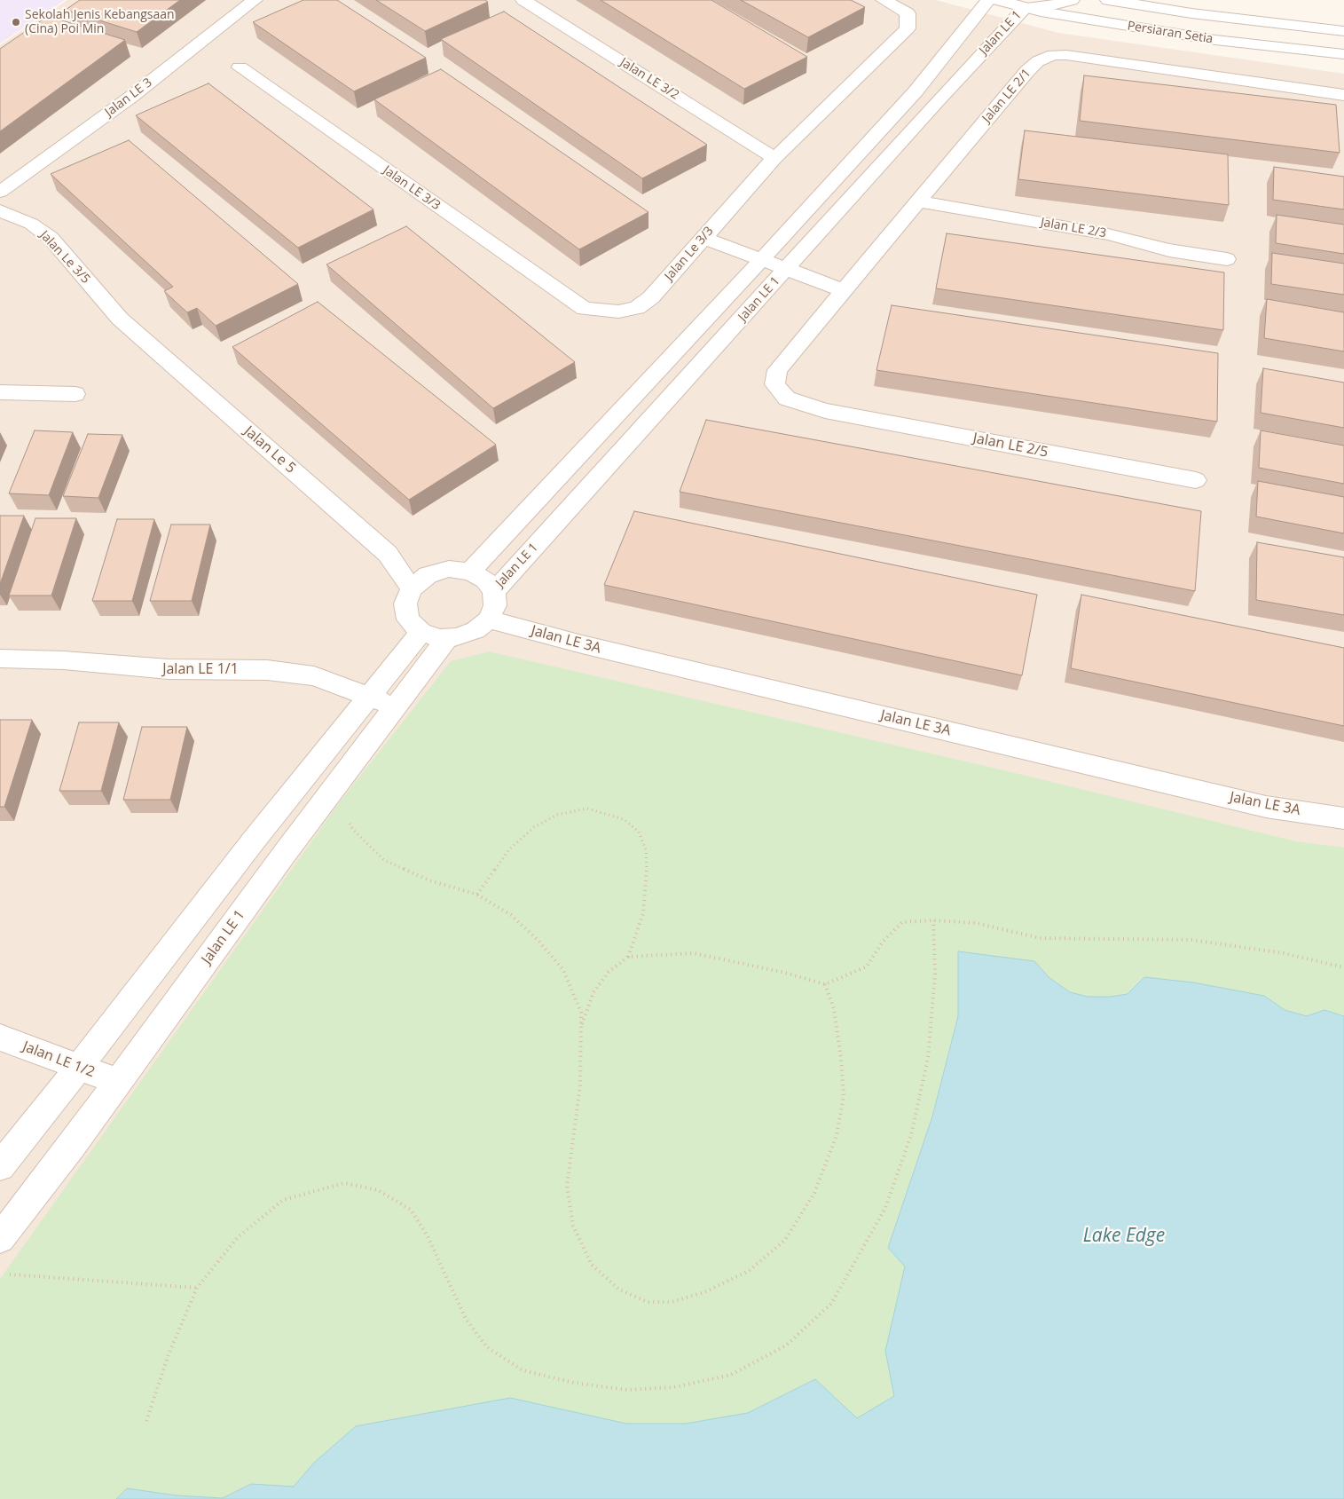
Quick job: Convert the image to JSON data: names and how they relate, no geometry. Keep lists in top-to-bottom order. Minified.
{"streets":{"street":["Jalan LE 1","Persiaran Setia","Jalan LE 3/2","Jalan LE 2/1","Jalan LE 3","Jalan LE 3/3","Jalan LE 2/3","Jalan Le 3/3","Jalan Le 3/5","Jalan LE 2/5","Jalan Le 5","Jalan LE 3A","Jalan LE 1/1","Jalan LE 1/2"]},"crossings":[["Jalan LE 1","Persiaran Setia"],["Jalan LE 1","Jalan Le 5"],["Jalan LE 1","Jalan LE 3A"],["Jalan LE 1","Jalan LE 1/1"],["Jalan LE 1","Jalan LE 1/2"],["Jalan LE 3/2","Jalan Le 3/3"],["Jalan LE 2/1","Jalan LE 2/3"],["Jalan LE 2/1","Jalan LE 2/5"],["Jalan LE 3/3","Jalan Le 3/3"],["Jalan Le 3/5","Jalan Le 5"],["Jalan Le 5","Jalan LE 3A"]],"water":["Lake Edge"],"places":["Sekolah Jenis Kebangsaan (Cina) Poi Min"]}
